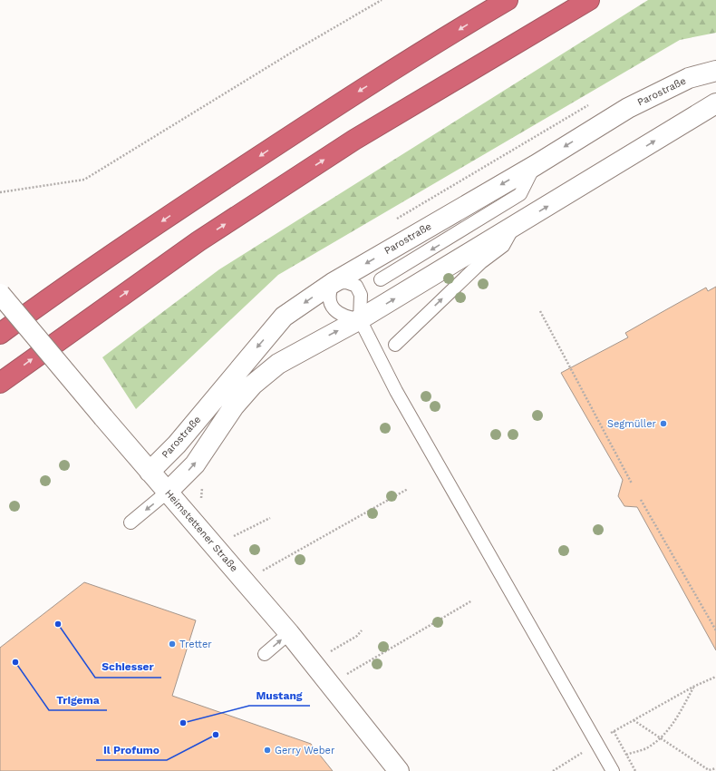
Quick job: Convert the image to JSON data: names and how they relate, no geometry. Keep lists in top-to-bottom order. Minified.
{"streets":{"street":["Parostraße","Heimstettener Straße"]},"crossings":[["Parostraße","Heimstettener Straße"]],"places":["Segmüller","Schiesser","Tretter","Trigema","Mustang","Il Profumo","Gerry Weber"]}
